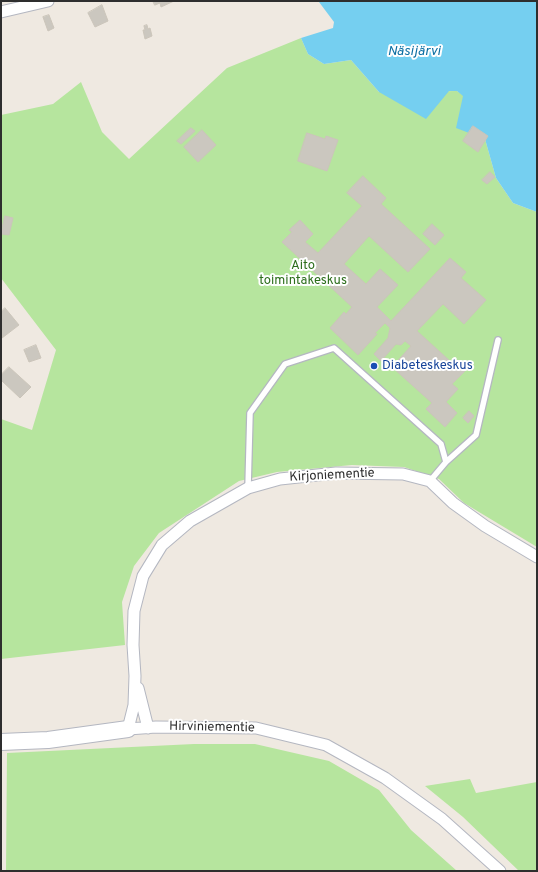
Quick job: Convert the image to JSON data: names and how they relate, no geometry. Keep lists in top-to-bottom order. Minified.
{"streets":{"street":["Kirjoniementie","Hirviniementie"]},"crossings":[["Kirjoniementie","Hirviniementie"]],"water":["Näsijärvi"],"parks":["Aito toimintakeskus"],"places":["Diabeteskeskus"]}
